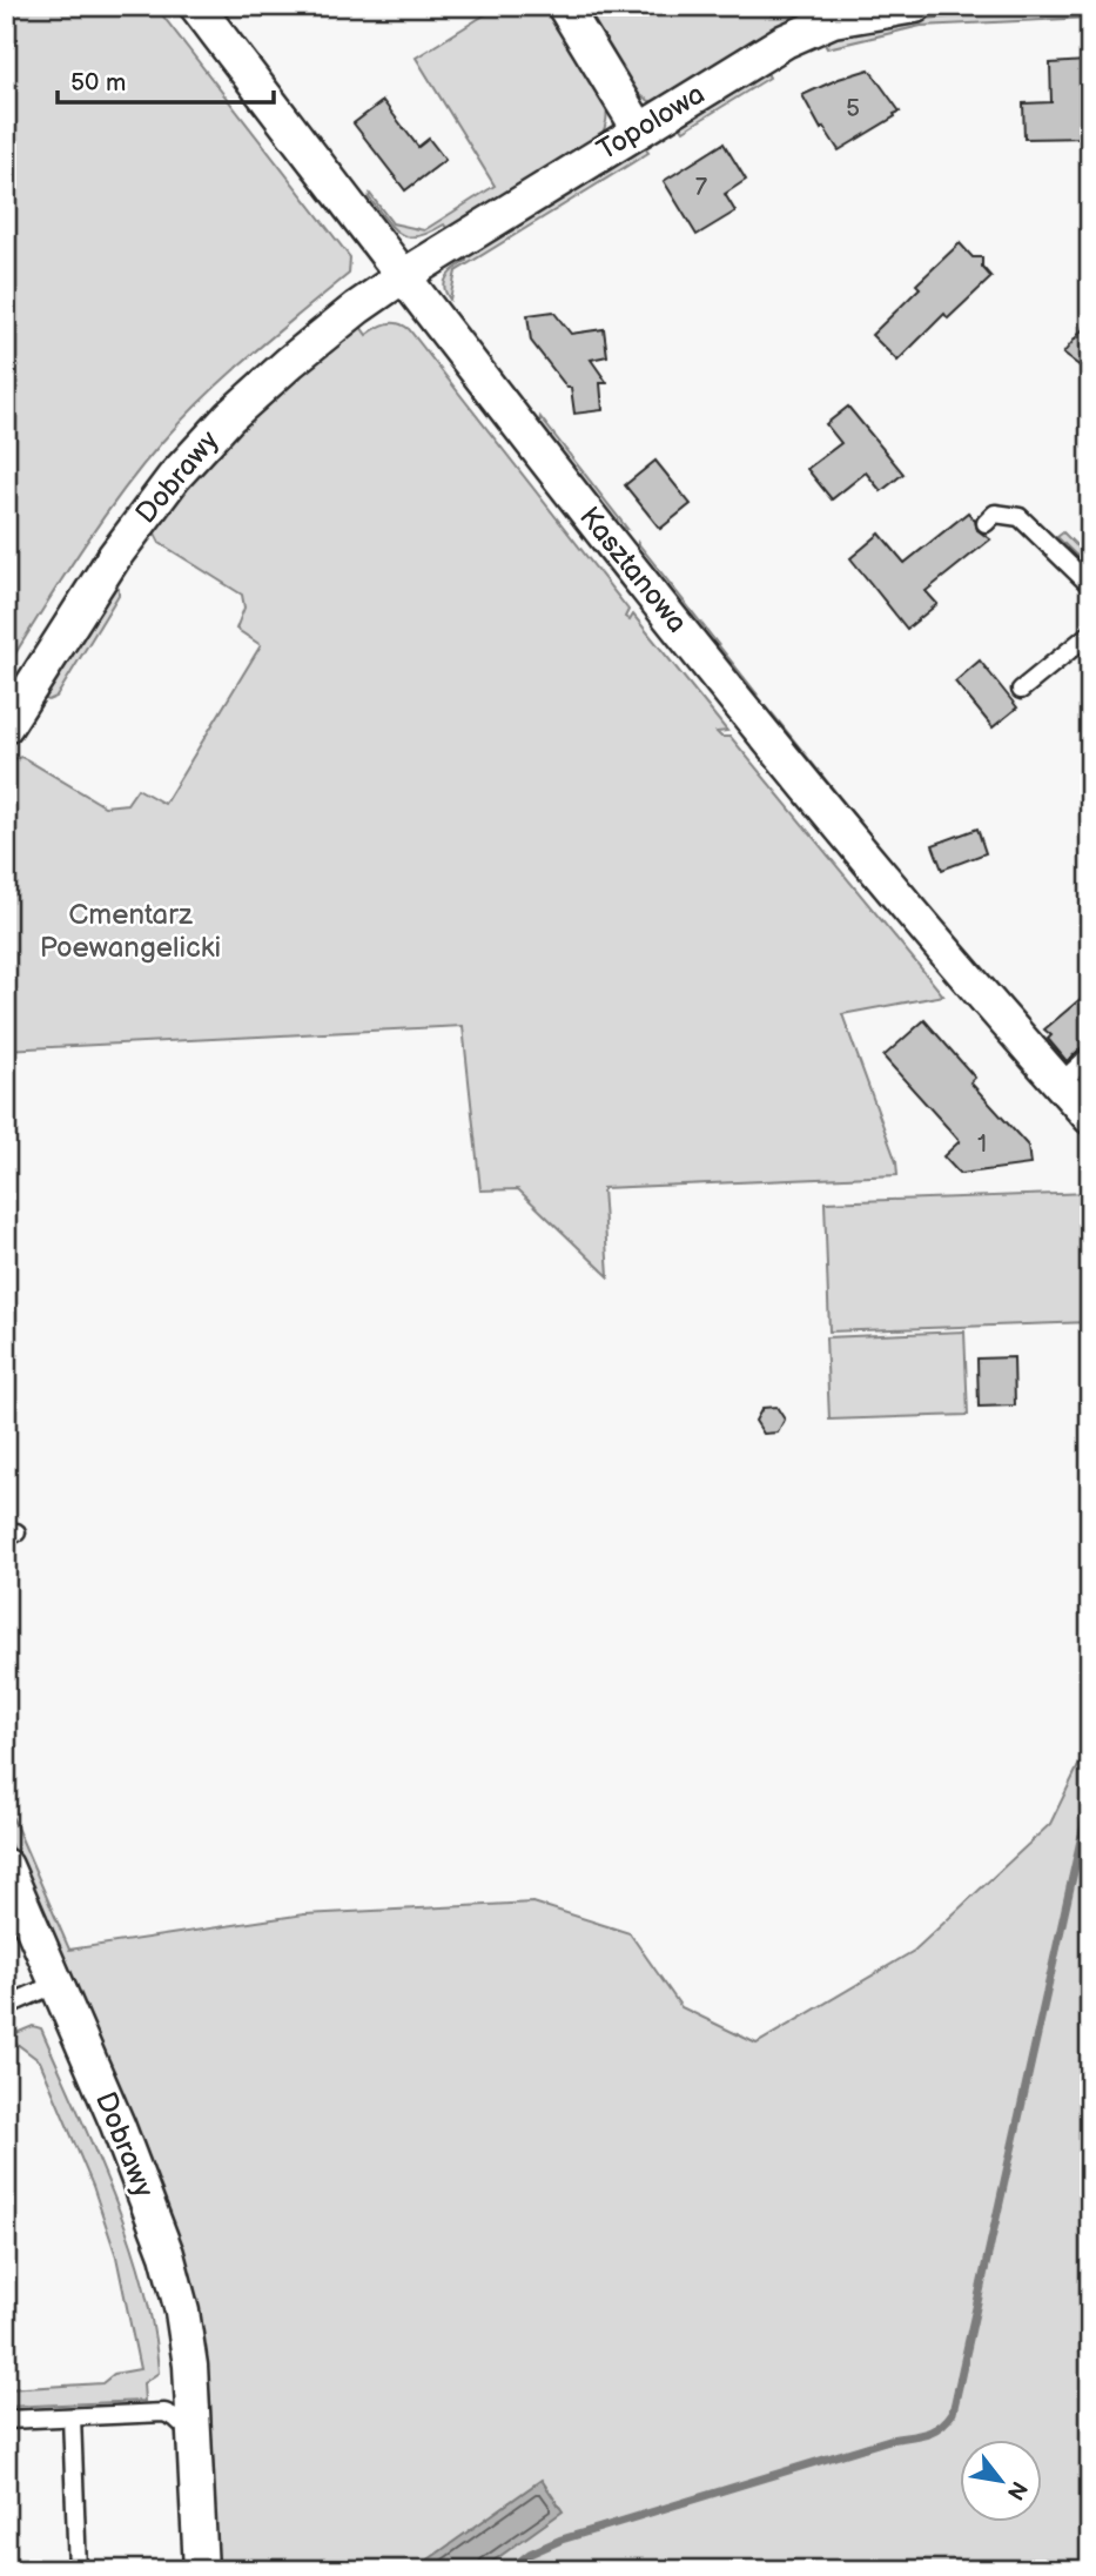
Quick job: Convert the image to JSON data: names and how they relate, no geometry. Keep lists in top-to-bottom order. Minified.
{"streets":{"street":["Topolowa","Dobrawy","Kasztanowa"]},"crossings":[["Topolowa","Dobrawy"],["Topolowa","Kasztanowa"],["Dobrawy","Kasztanowa"]],"parks":["Cmentarz Poewangelicki"],"house_numbers":["5","7","1"],"scale_bar":"50 m","north":"bottom right"}
